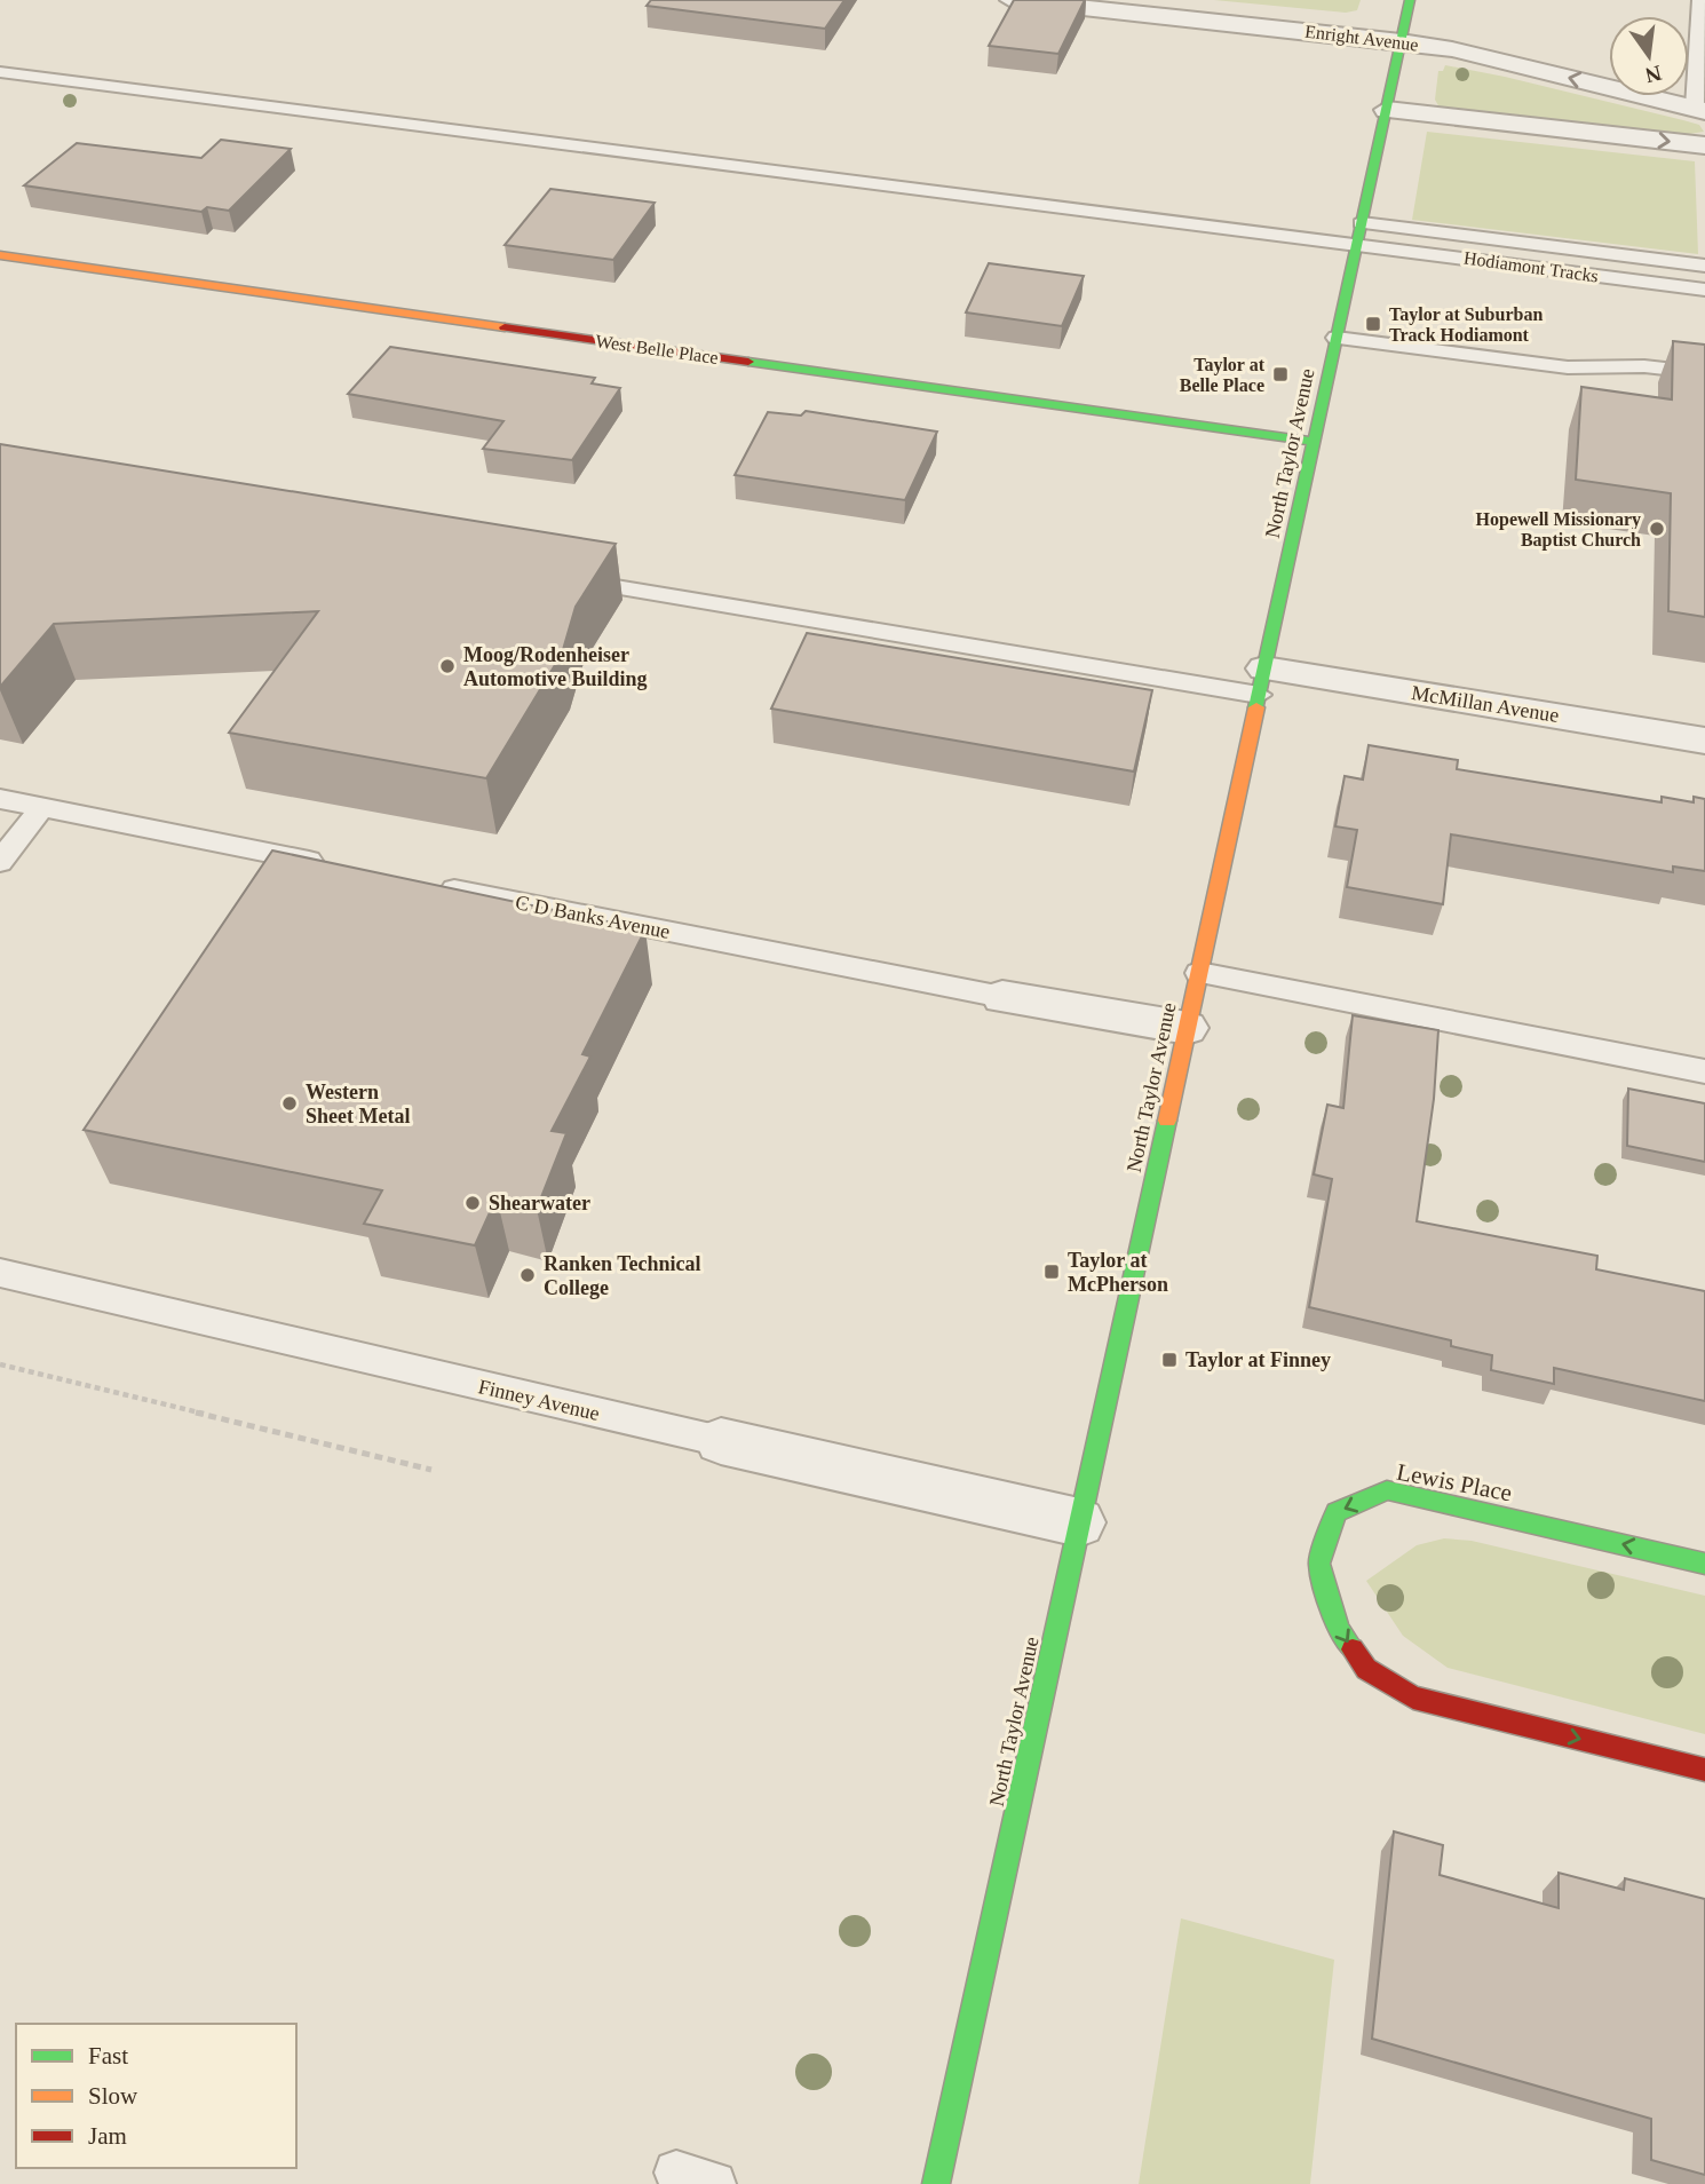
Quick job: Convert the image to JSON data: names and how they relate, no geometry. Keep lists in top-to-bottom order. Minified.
{"streets":{"street":["Enright Avenue","West Belle Place","North Taylor Avenue","McMillan Avenue","C D Banks Avenue","Finney Avenue","Lewis Place"],"lane":["Hodiamont Tracks"]},"crossings":[["Enright Avenue","North Taylor Avenue"],["Hodiamont Tracks","North Taylor Avenue"],["West Belle Place","North Taylor Avenue"],["North Taylor Avenue","McMillan Avenue"],["North Taylor Avenue","C D Banks Avenue"],["North Taylor Avenue","Finney Avenue"]],"places":{"transit":["Taylor at Suburban Track Hodiamont","Taylor at Belle Place","Taylor at McPherson","Taylor at Finney"],"other":["Hopewell Missionary Baptist Church","Moog/Rodenheiser Automotive Building","Western Sheet Metal","Shearwater","Ranken Technical College"]},"legend":["Fast","Slow","Jam"],"north":"bottom"}
